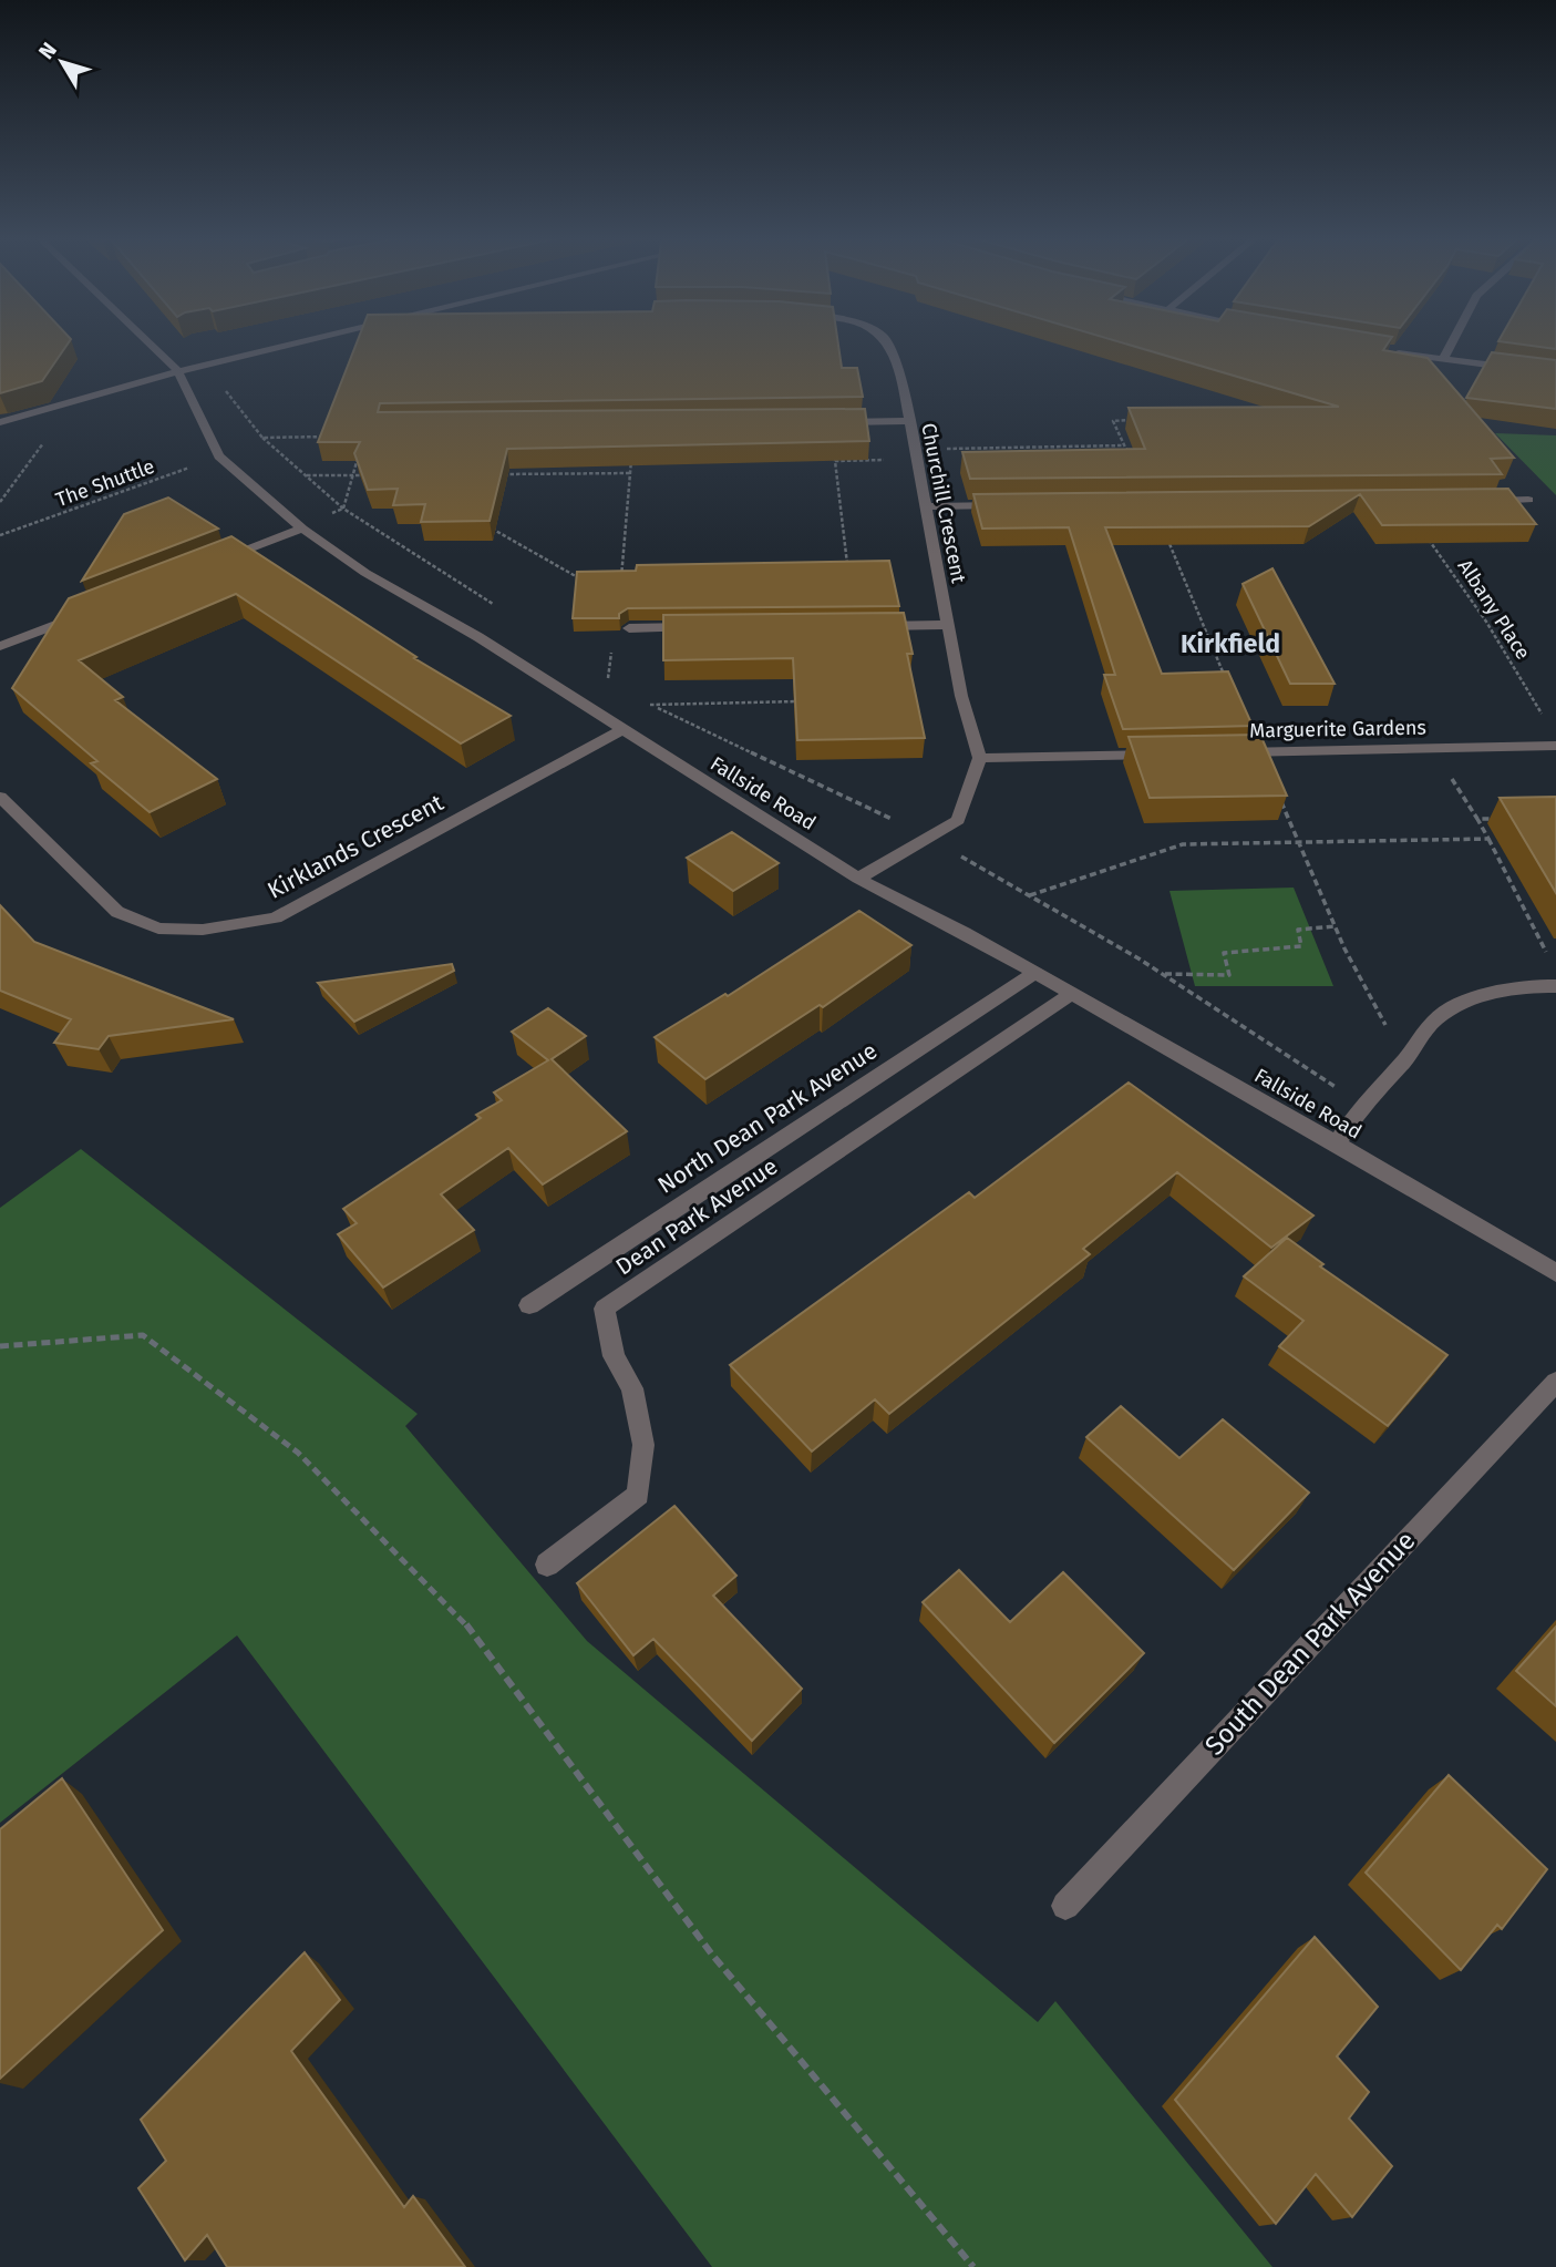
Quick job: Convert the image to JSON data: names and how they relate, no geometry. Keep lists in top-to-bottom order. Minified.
{"streets":{"street":["Churchill Crescent","Marguerite Gardens","Fallside Road","Kirklands Crescent","North Dean Park Avenue","Dean Park Avenue","South Dean Park Avenue"],"path":["The Shuttle","Albany Place"]},"crossings":[["The Shuttle","Fallside Road"],["Fallside Road","Kirklands Crescent"],["Fallside Road","North Dean Park Avenue"],["Fallside Road","Dean Park Avenue"]],"districts":["Kirkfield"],"north":"top left"}
